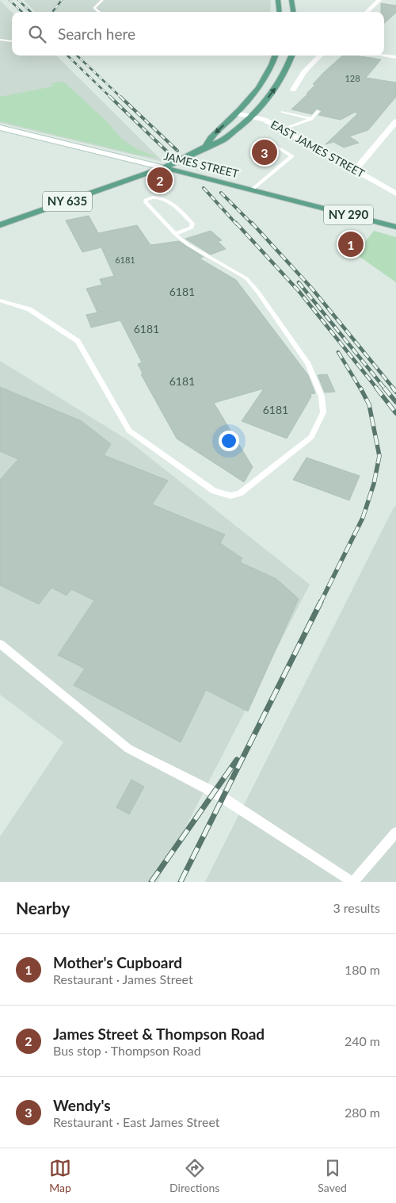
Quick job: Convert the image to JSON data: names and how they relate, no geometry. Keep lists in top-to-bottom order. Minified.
{"streets":{"main road":["JAMES STREET","NY 635","NY 290"],"street":["EAST JAMES STREET"]},"crossings":[["EAST JAMES STREET","NY 635"],["JAMES STREET","NY 635"]],"house_numbers":["128","6181","6181","6181","6181","6181"],"page":{"search":"Search here","pins":["3","2","1"],"heading":["Nearby","3 results"],"list":[{"mark":"1","name":"Mother's Cupboard","note":"Restaurant · James Street","value":"180 m"},{"mark":"2","name":"James Street & Thompson Road","note":"Bus stop · Thompson Road","value":"240 m"},{"mark":"3","name":"Wendy's","note":"Restaurant · East James Street","value":"280 m"}],"nav":["Map","Directions","Saved"]}}
